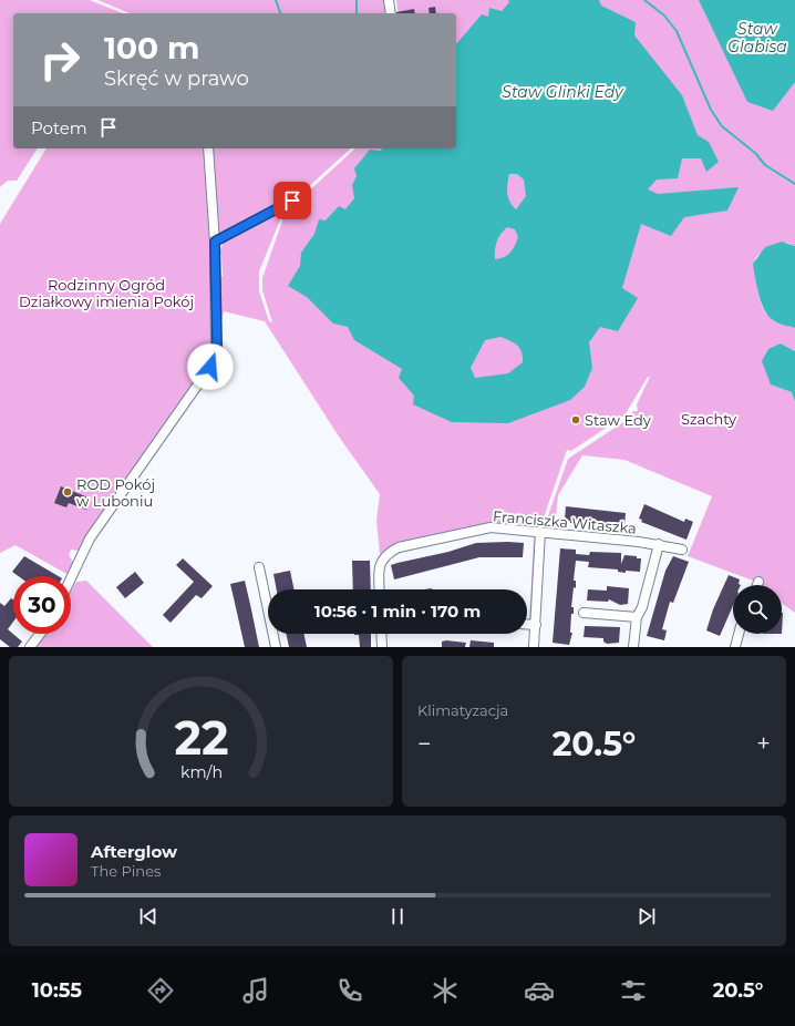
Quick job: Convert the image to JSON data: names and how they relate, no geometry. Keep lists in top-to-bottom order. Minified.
{"streets":{"street":["Franciszka Witaszka"]},"water":["Staw Glabisa","Staw Glinki Edy"],"parks":["Rodzinny Ogród Działkowy imienia Pokój","Szachty"],"places":["Staw Edy","ROD Pokój w Luboniu"],"page":{"turn":["100 m","Skręć w prawo"],"then":"Potem","limit":"30","trip":"10:56 · 1 min · 170 m","tile":"Klimatyzacja","heat":["−","20.5°","+"],"song":["Afterglow","The Pines"],"tabs":["10:55","20.5°"],"gauge":["22","km/h"]}}
